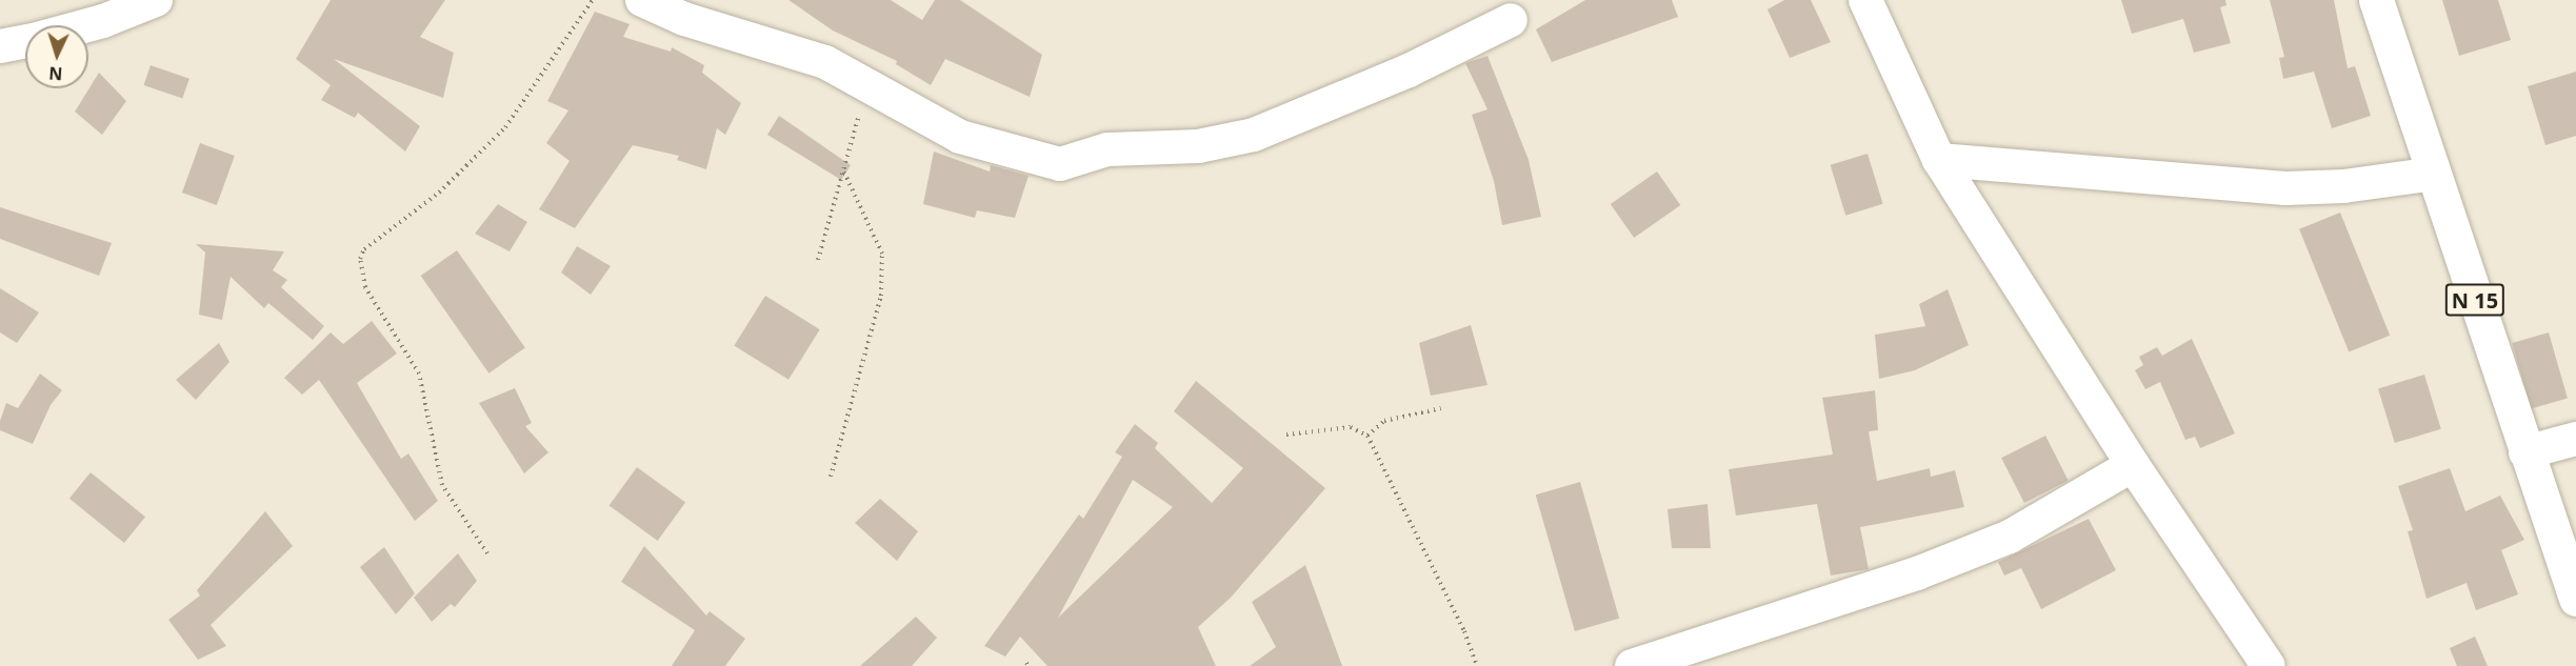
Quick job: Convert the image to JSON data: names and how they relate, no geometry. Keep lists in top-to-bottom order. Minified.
{"streets":{"highway":["N 15"]},"north":"bottom"}
